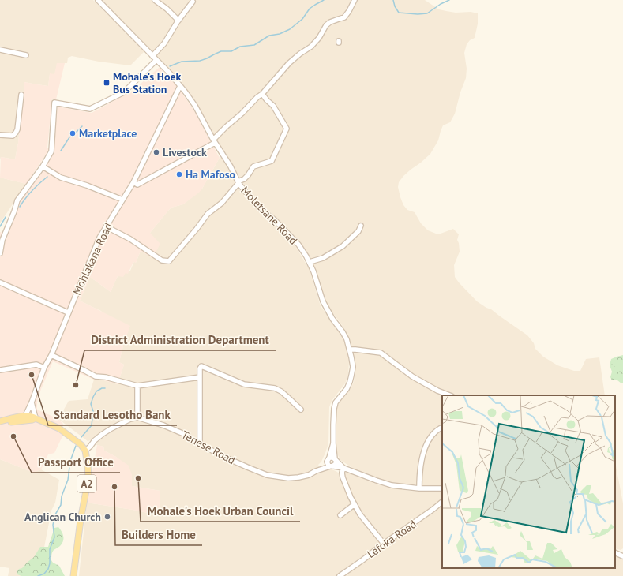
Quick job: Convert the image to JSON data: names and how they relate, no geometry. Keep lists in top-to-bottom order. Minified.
{"streets":{"main road":["A2"],"street":["Moletsane Road","Mohlakana Road","Tenese Road","Lefoka Road"]},"crossings":[["Moletsane Road","Mohlakana Road"],["Moletsane Road","Tenese Road"]],"places":{"transit":["Mohale's Hoek Bus Station"],"other":["Marketplace","Livestock","Ha Mafoso","Standard Lesotho Bank","District Administration Department","Passport Office","Mohale's Hoek Urban Council","Builders Home","Anglican Church"]}}
